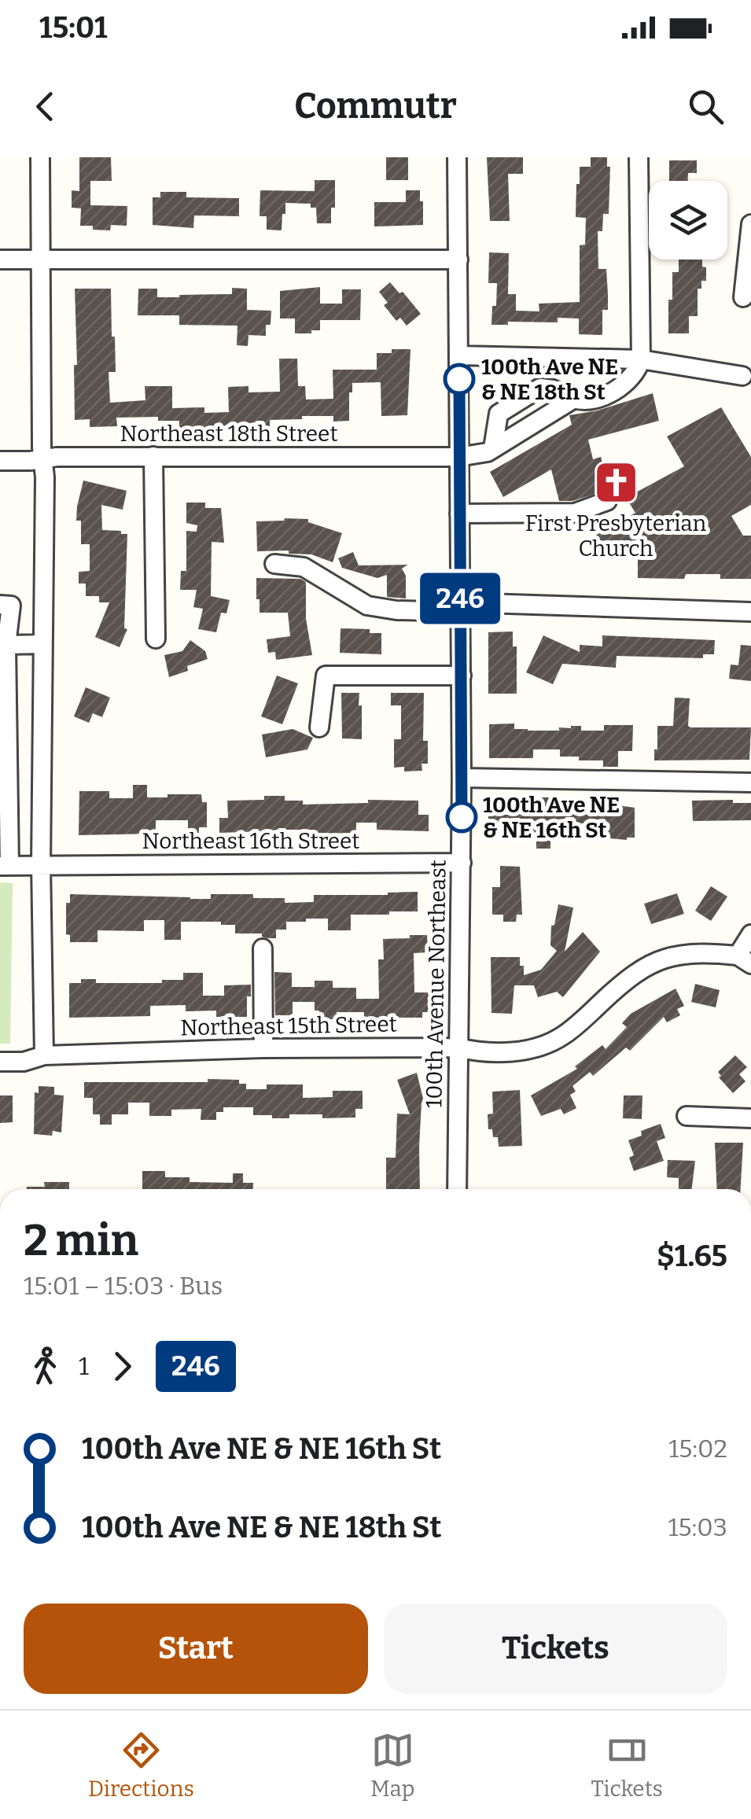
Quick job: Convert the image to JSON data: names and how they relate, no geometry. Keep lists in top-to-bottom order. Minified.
{"streets":{"street":["Northeast 18th Street","Northeast 16th Street","100th Avenue Northeast","Northeast 15th Street"]},"crossings":[["Northeast 18th Street","100th Avenue Northeast"],["Northeast 16th Street","100th Avenue Northeast"],["100th Avenue Northeast","Northeast 15th Street"]],"places":{"other":["100th Ave NE & NE 18th St","100th Ave NE & NE 16th St"],"church":["First Presbyterian Church"]},"lines":["bus line 246"],"page":{"status":"15:01","header":"Commutr","on_map":"246","heading":["2 min","15:01 – 15:03 · Bus","$1.65"],"legs":["1","246"],"list":[{"name":"100th Ave NE & NE 16th St","value":"15:02"},{"name":"100th Ave NE & NE 18th St","value":"15:03"}],"buttons":["Start","Tickets"],"tabs":["Directions","Map","Tickets"]}}
